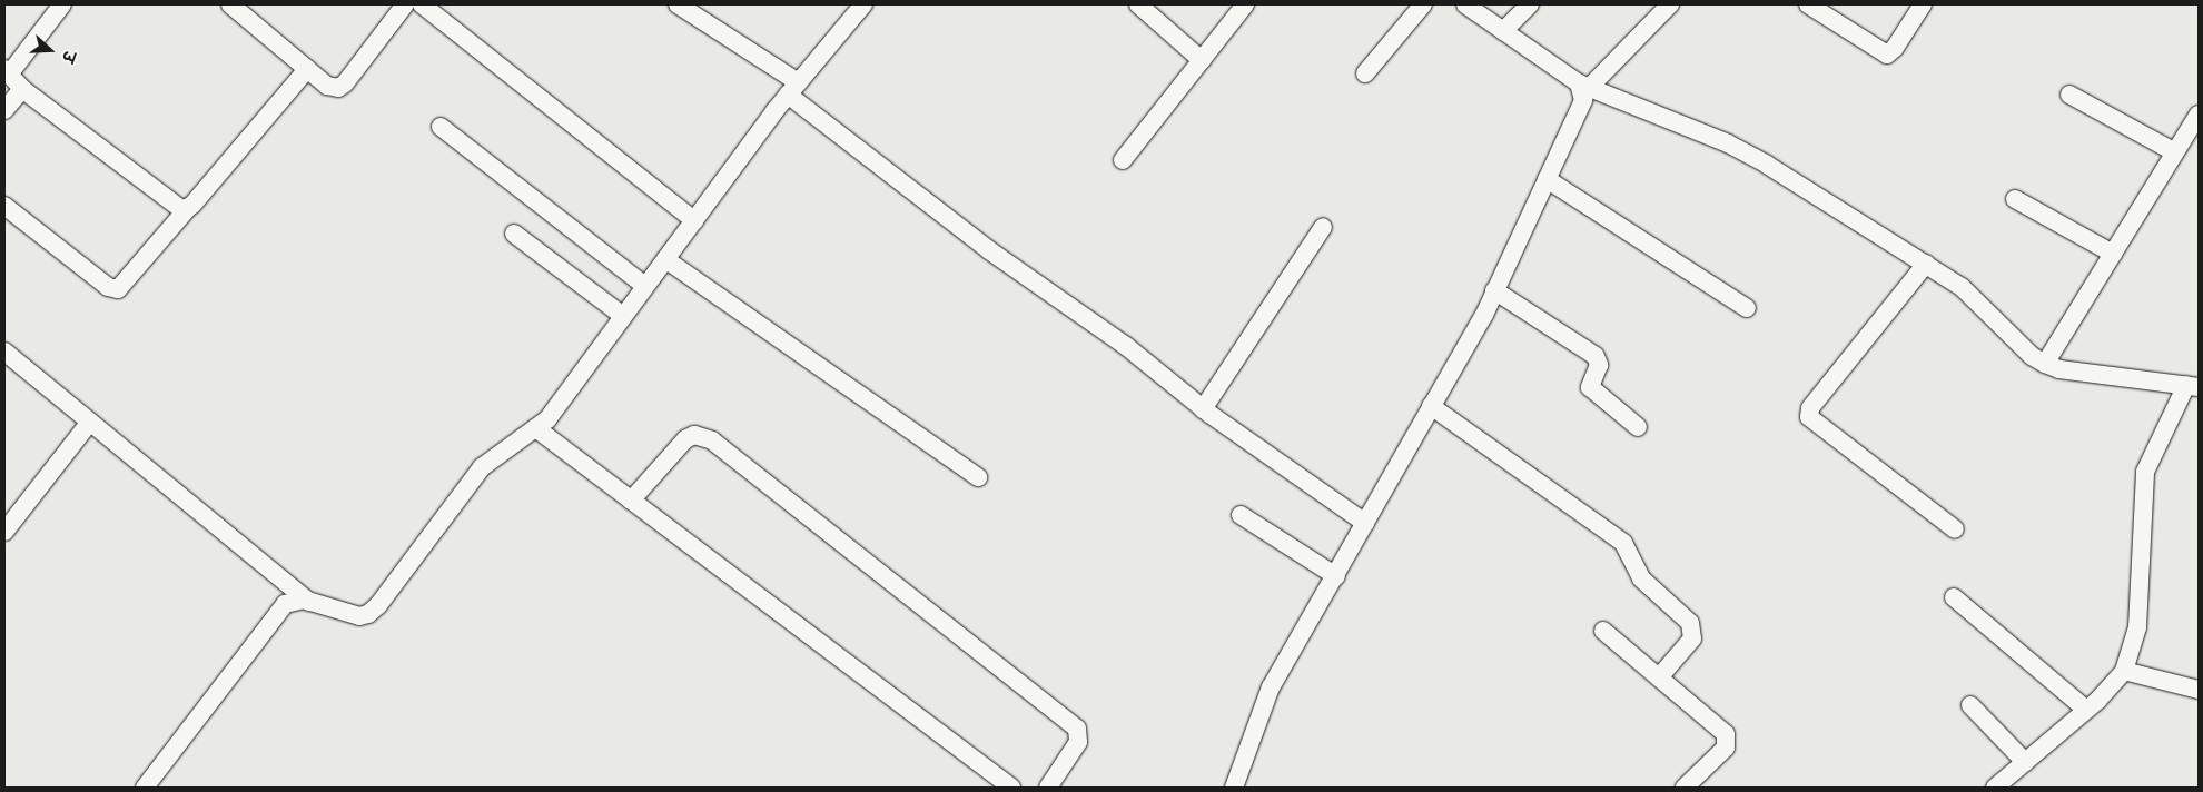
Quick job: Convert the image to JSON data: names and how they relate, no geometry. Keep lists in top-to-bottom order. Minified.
{"north":"right"}
